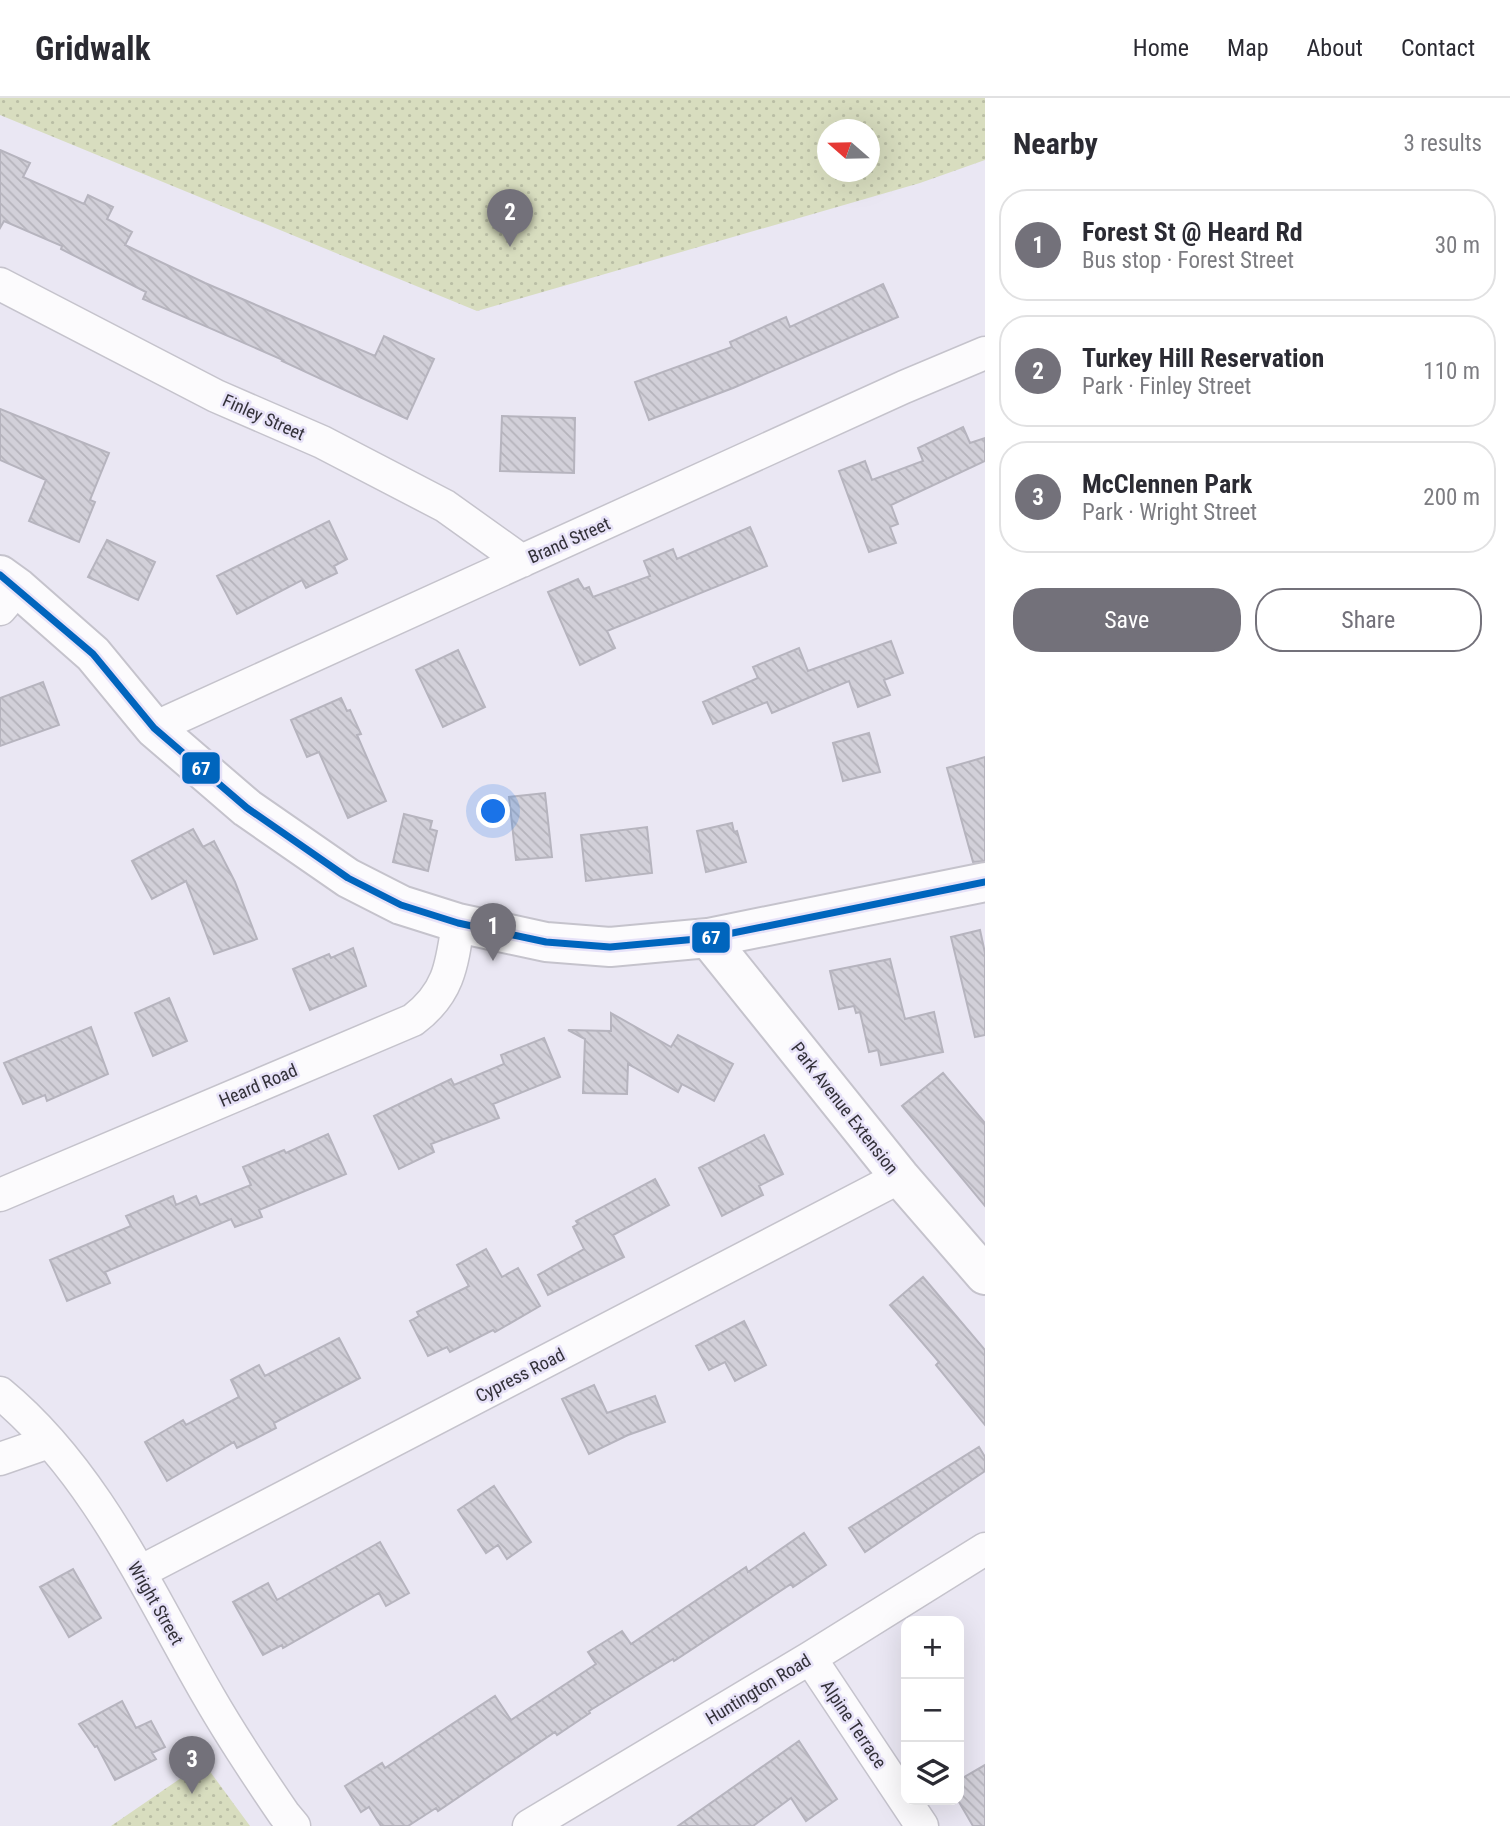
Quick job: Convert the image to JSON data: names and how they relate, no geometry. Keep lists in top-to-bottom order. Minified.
{"streets":{"main road":["Park Avenue Extension"],"street":["Finley Street","Brand Street","Heard Road","Cypress Road","Wright Street","Huntington Road","Alpine Terrace"]},"crossings":[["Finley Street","Brand Street"],["Park Avenue Extension","Cypress Road"],["Cypress Road","Wright Street"],["Huntington Road","Alpine Terrace"]],"lines":["transit line 67"],"north":"left","page":{"header":"Gridwalk","nav":["Home","Map","About","Contact"],"heading":["Nearby","3 results"],"pins":["2","1","3"],"list":[{"mark":"1","name":"Forest St @ Heard Rd","note":"Bus stop · Forest Street","value":"30 m"},{"mark":"2","name":"Turkey Hill Reservation","note":"Park · Finley Street","value":"110 m"},{"mark":"3","name":"McClennen Park","note":"Park · Wright Street","value":"200 m"}],"buttons":["Save","Share"],"map_buttons":["+","−"]}}
